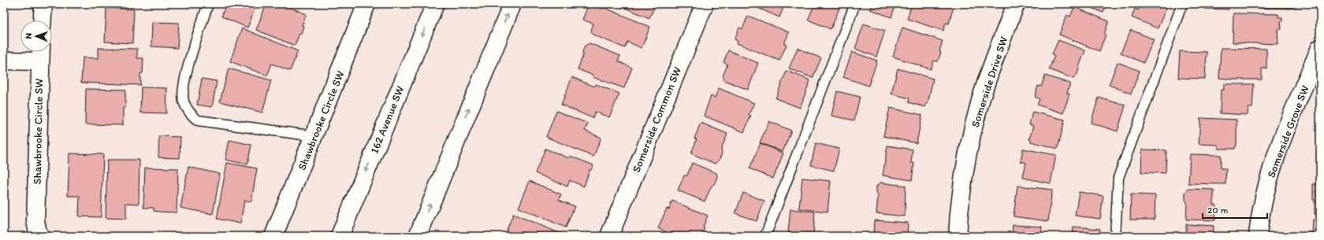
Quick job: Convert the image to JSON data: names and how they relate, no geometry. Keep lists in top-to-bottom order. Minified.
{"streets":{"street":["Somerside Drive SW","162 Avenue SW","Somerside Common SW","Shawbrooke Circle SW","Somerside Grove SW"]},"scale_bar":"20 m","north":"left"}
